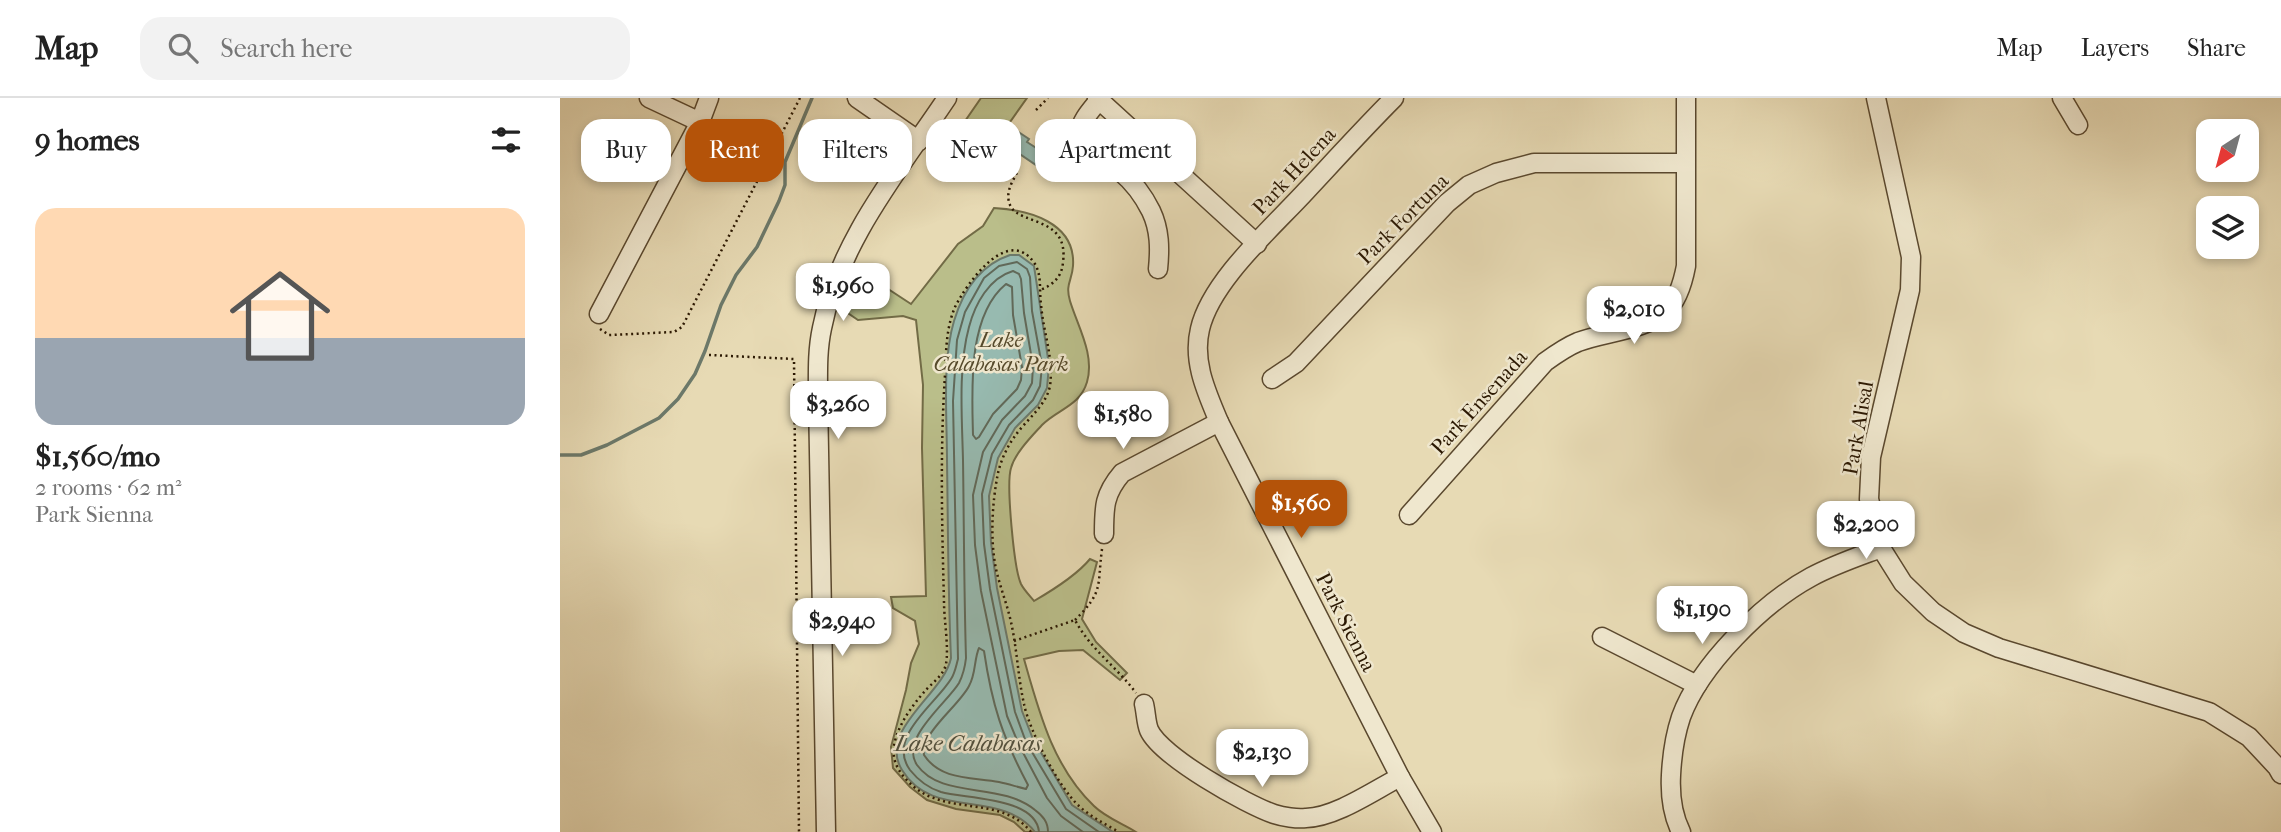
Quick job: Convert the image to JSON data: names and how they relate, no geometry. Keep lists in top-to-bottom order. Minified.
{"streets":{"street":["Park Helena","Park Fortuna","Park Ensenada","Park Alisal","Park Sienna"]},"crossings":[["Park Helena","Park Sienna"],["Park Fortuna","Park Ensenada"]],"water":["Lake Calabasas"],"parks":["Lake Calabasas Park"],"north":"bottom left","page":{"header":"Map","search":"Search here","nav":["Map","Layers","Share"],"heading":"9 homes","chip":["Buy","Rent","Filters","New","Apartment"],"list":[{"name":"$1,560/mo","note":"2 rooms · 62 m² · Park Sienna"}],"price":["$1,960","$2,010","$3,260","$1,580","$1,560","$2,200","$1,190","$2,940","$2,130"]}}
